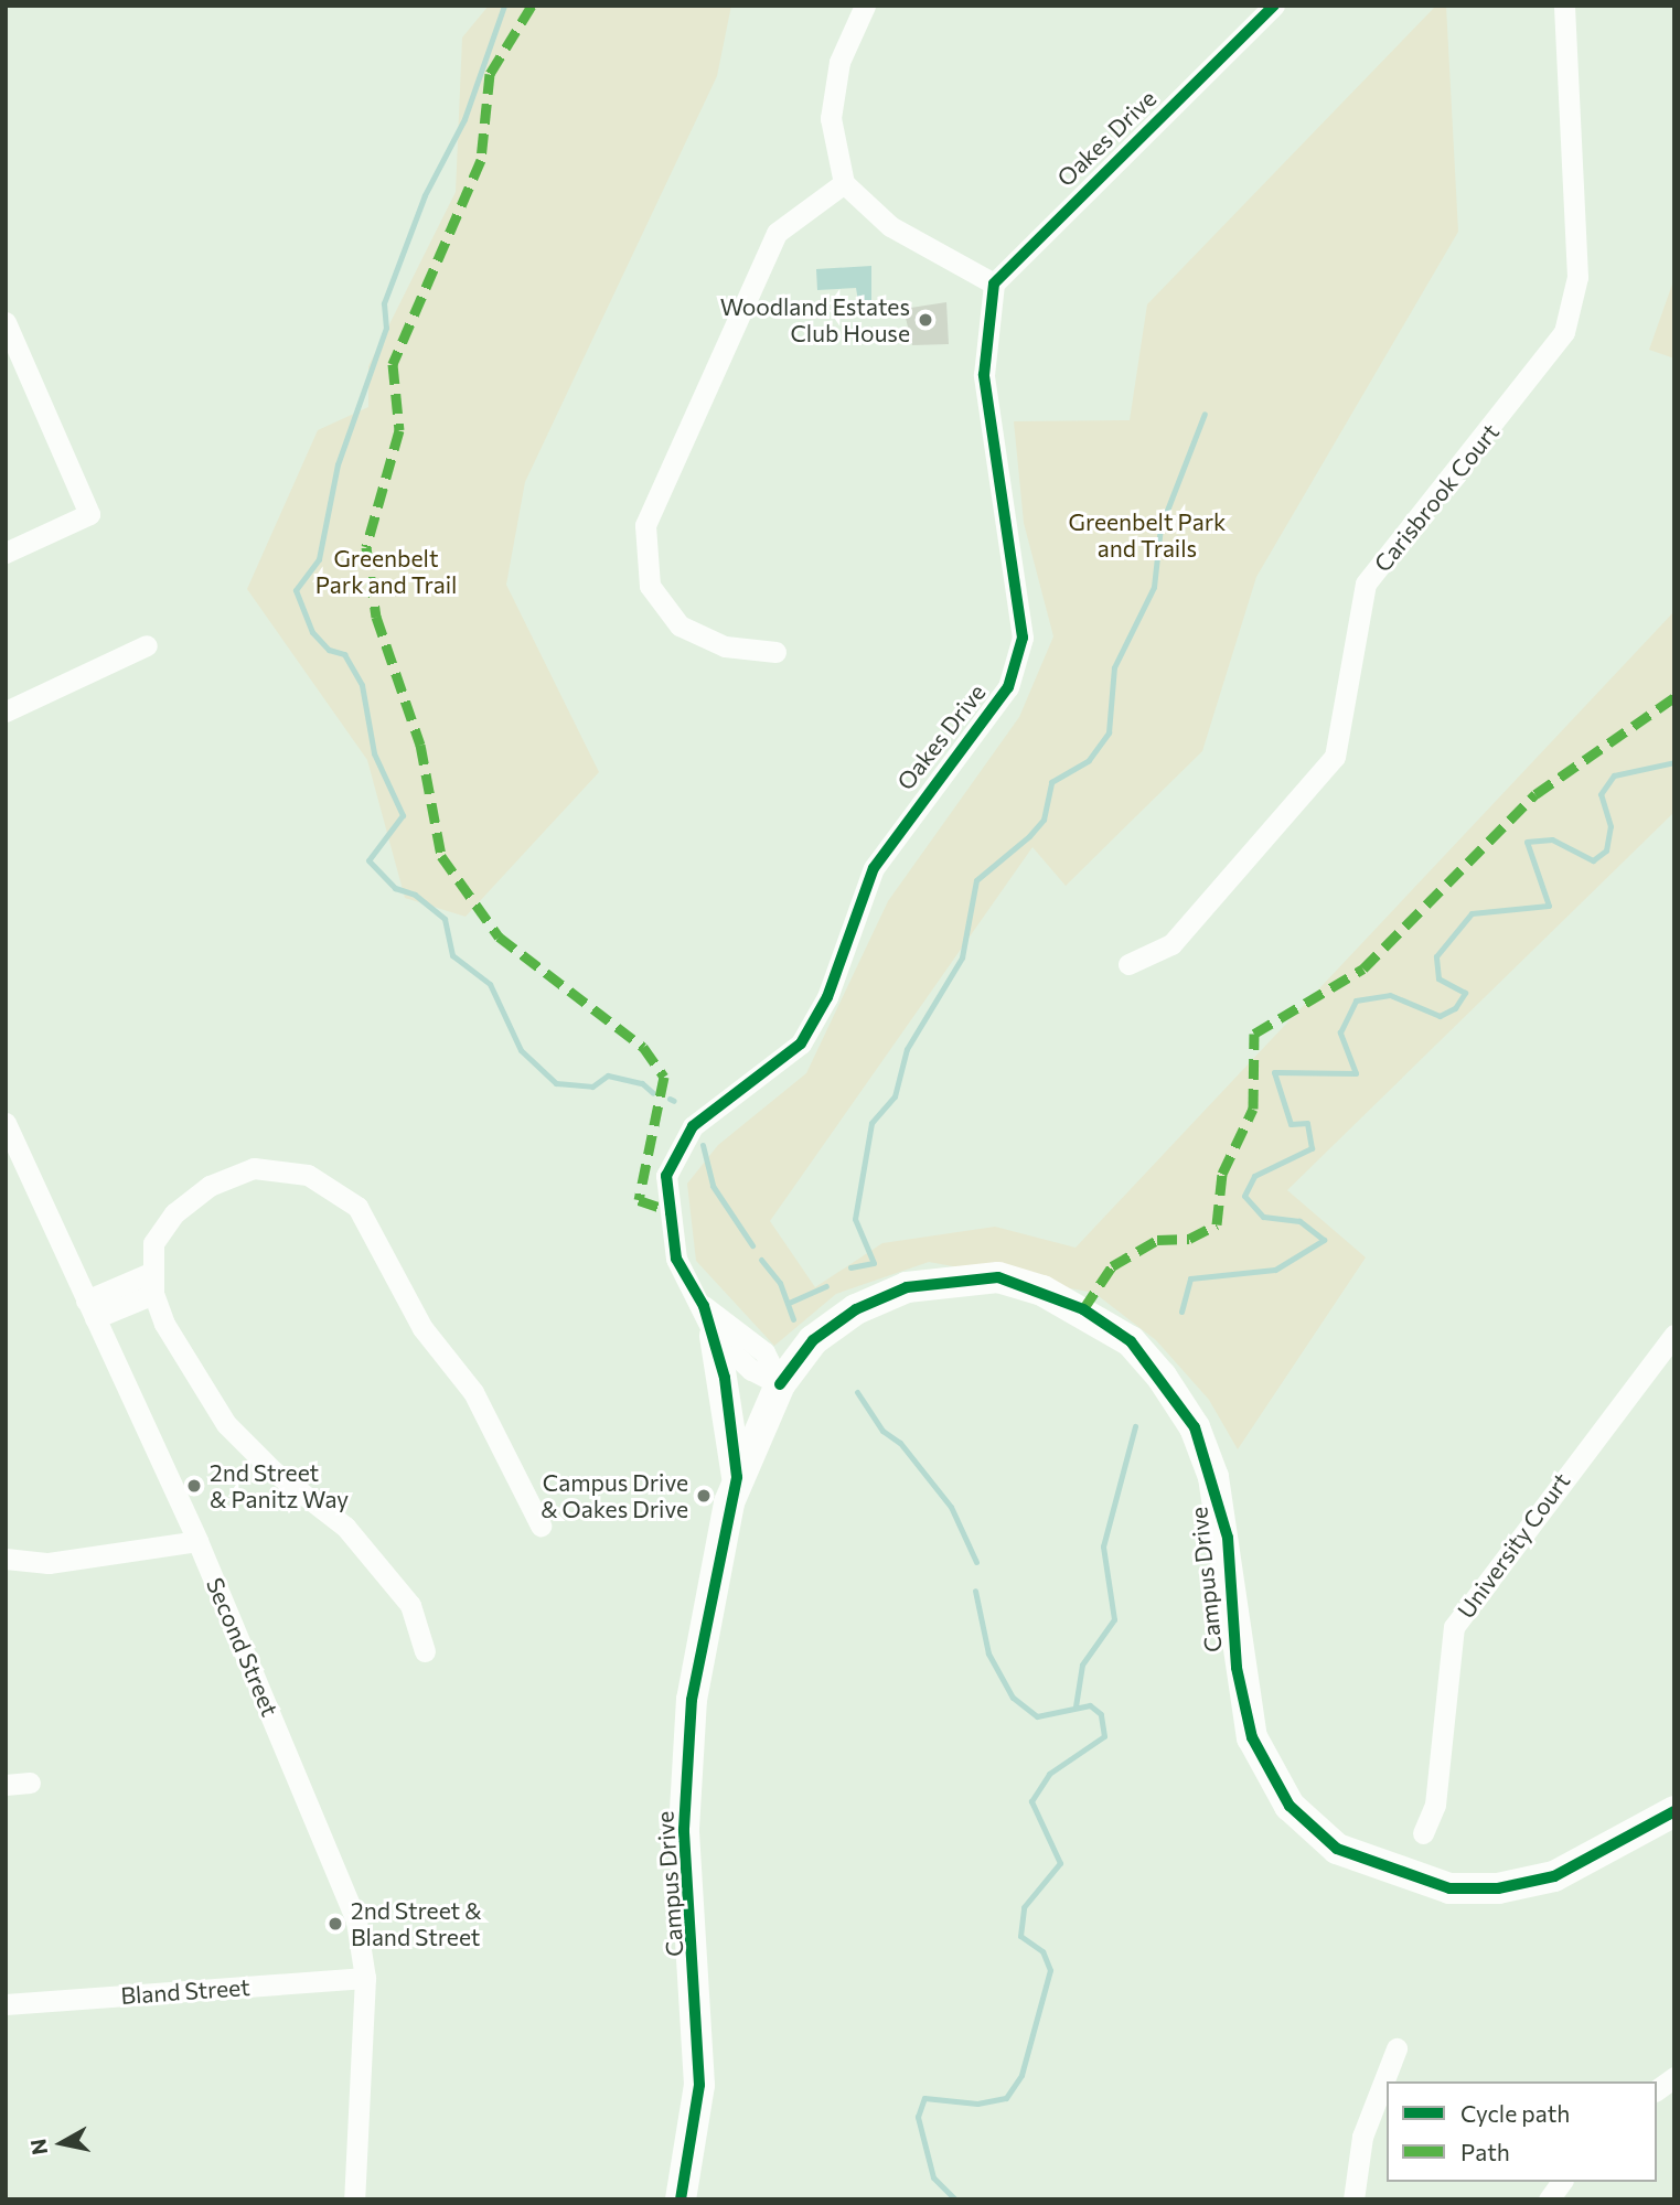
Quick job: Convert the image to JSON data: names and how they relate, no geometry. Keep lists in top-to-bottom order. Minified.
{"streets":{"street":["Oakes Drive","Carisbrook Court","University Court","Campus Drive","Second Street","Bland Street"]},"crossings":[["Oakes Drive","Campus Drive"],["Second Street","Bland Street"]],"parks":["Greenbelt Park and Trails","Greenbelt Park and Trail"],"places":["Woodland Estates Club House","2nd Street & Panitz Way","Campus Drive & Oakes Drive","2nd Street & Bland Street"],"legend":["Cycle path","Path"],"north":"left"}
